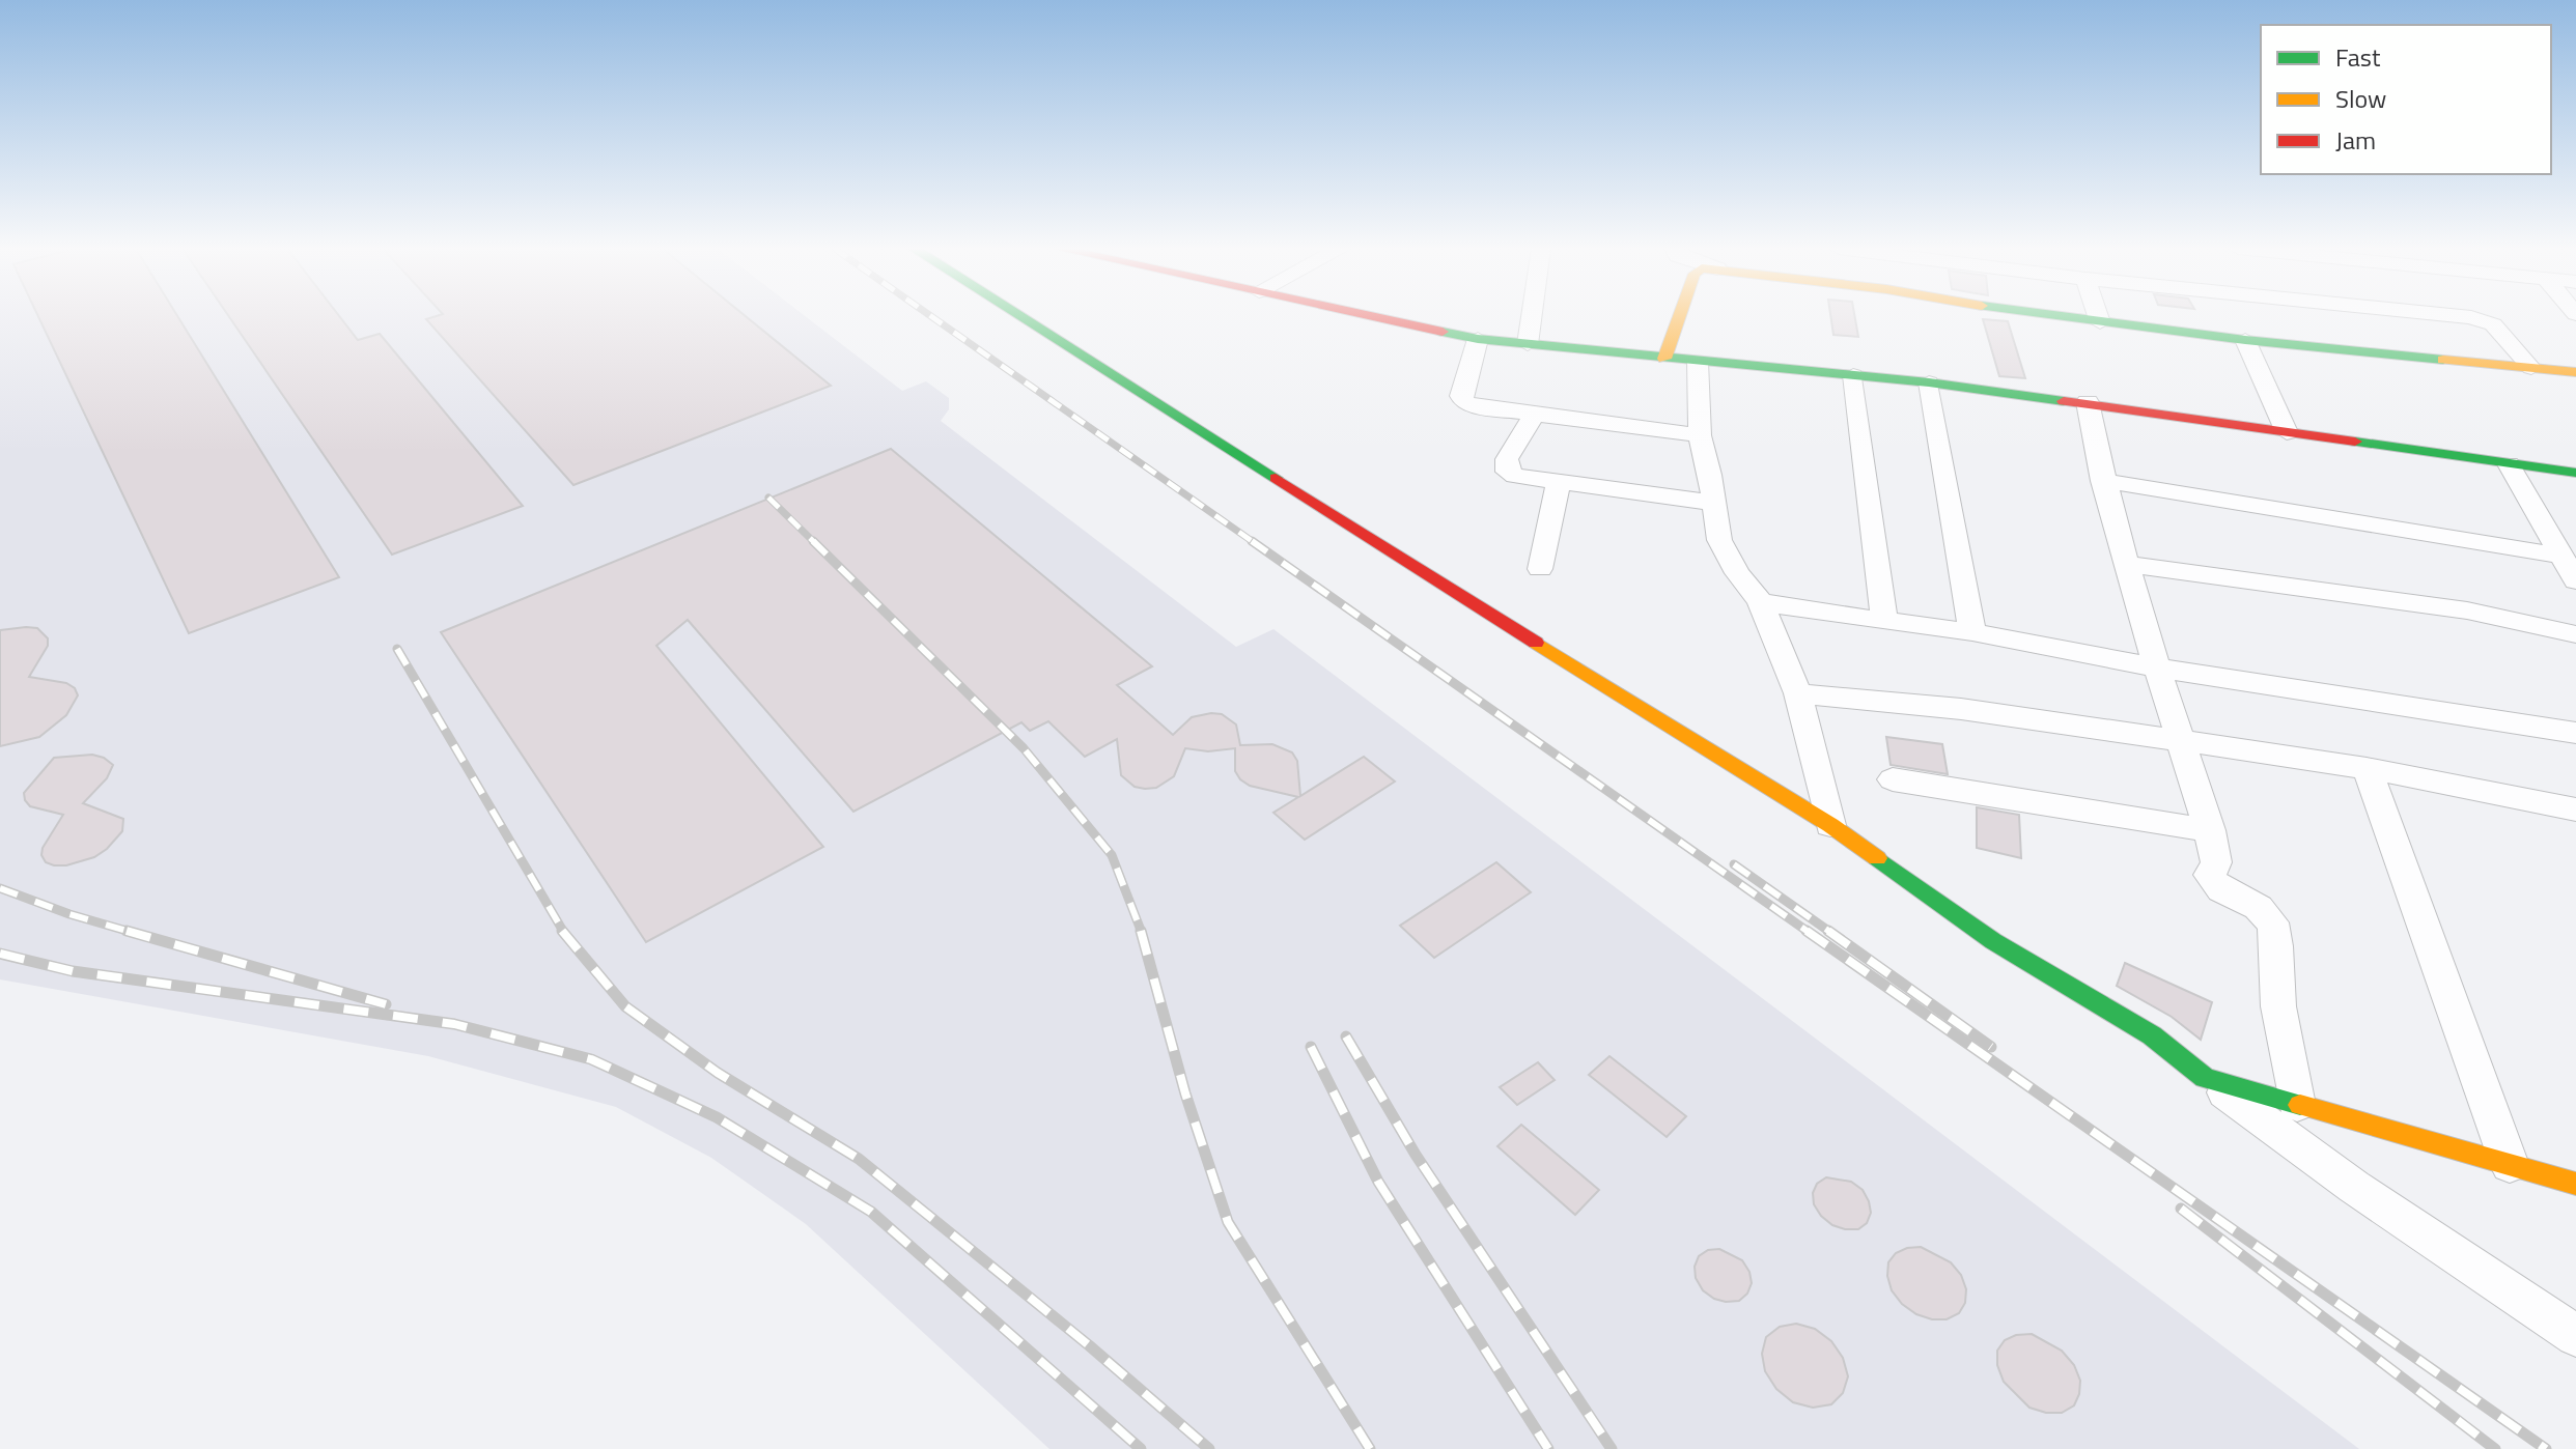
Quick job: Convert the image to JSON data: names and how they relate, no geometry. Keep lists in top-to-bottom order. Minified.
{"legend":["Fast","Slow","Jam"]}
